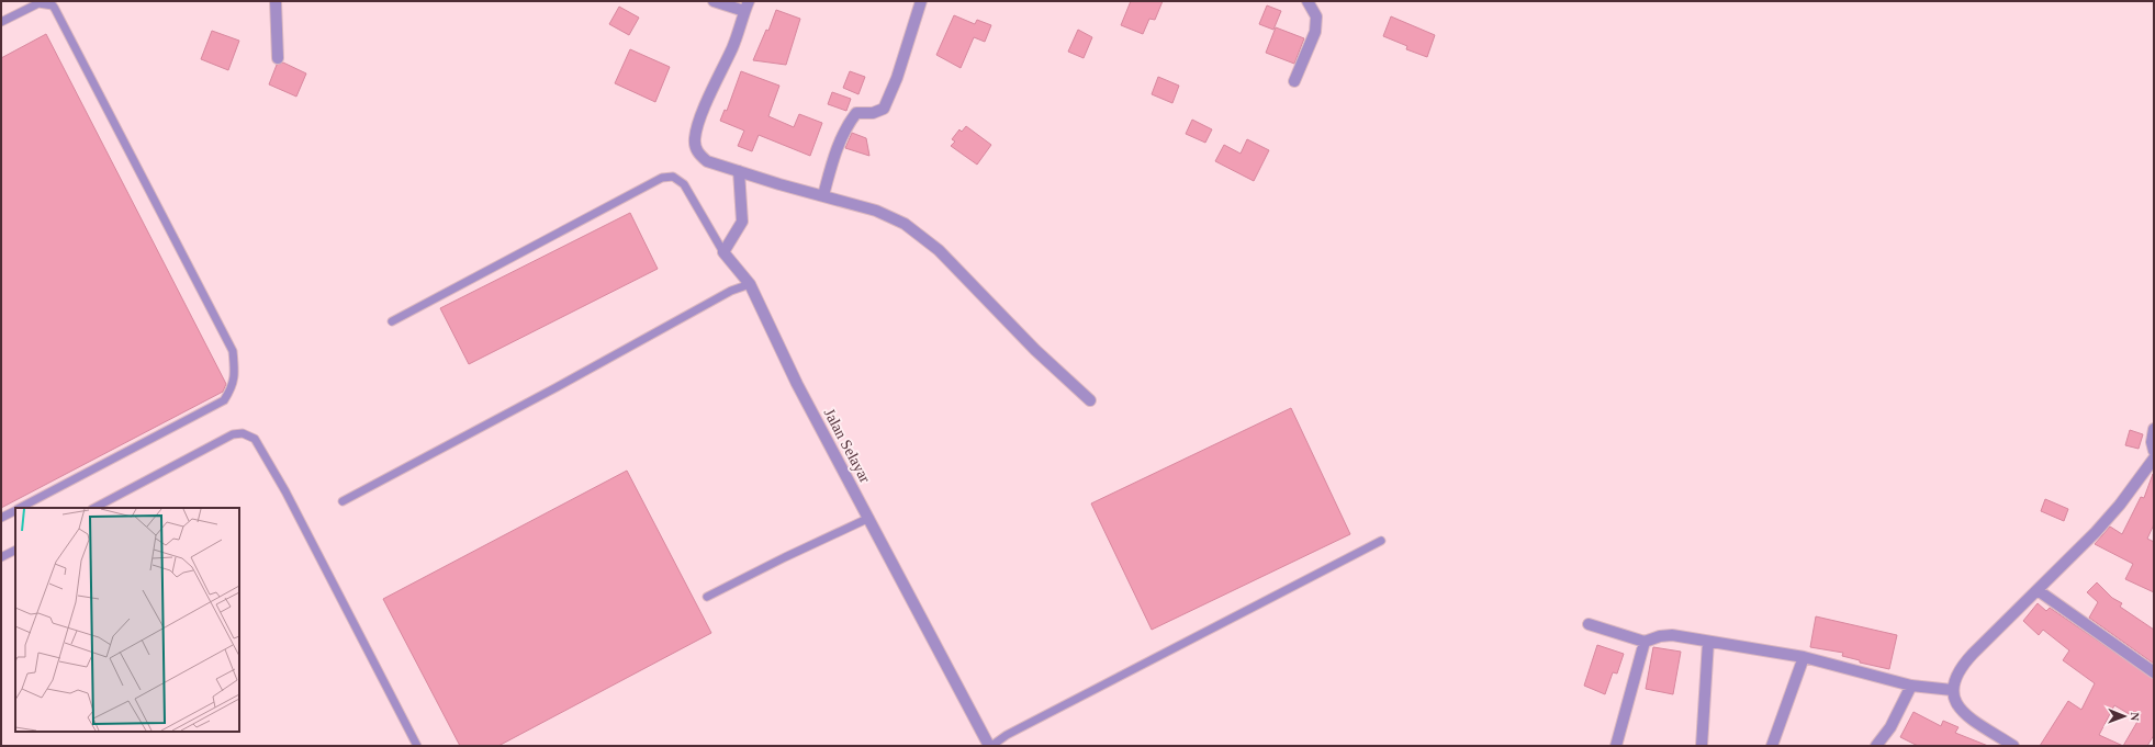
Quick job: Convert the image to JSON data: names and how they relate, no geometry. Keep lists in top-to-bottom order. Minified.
{"streets":{"street":["Jalan Selayar"]},"north":"right"}
